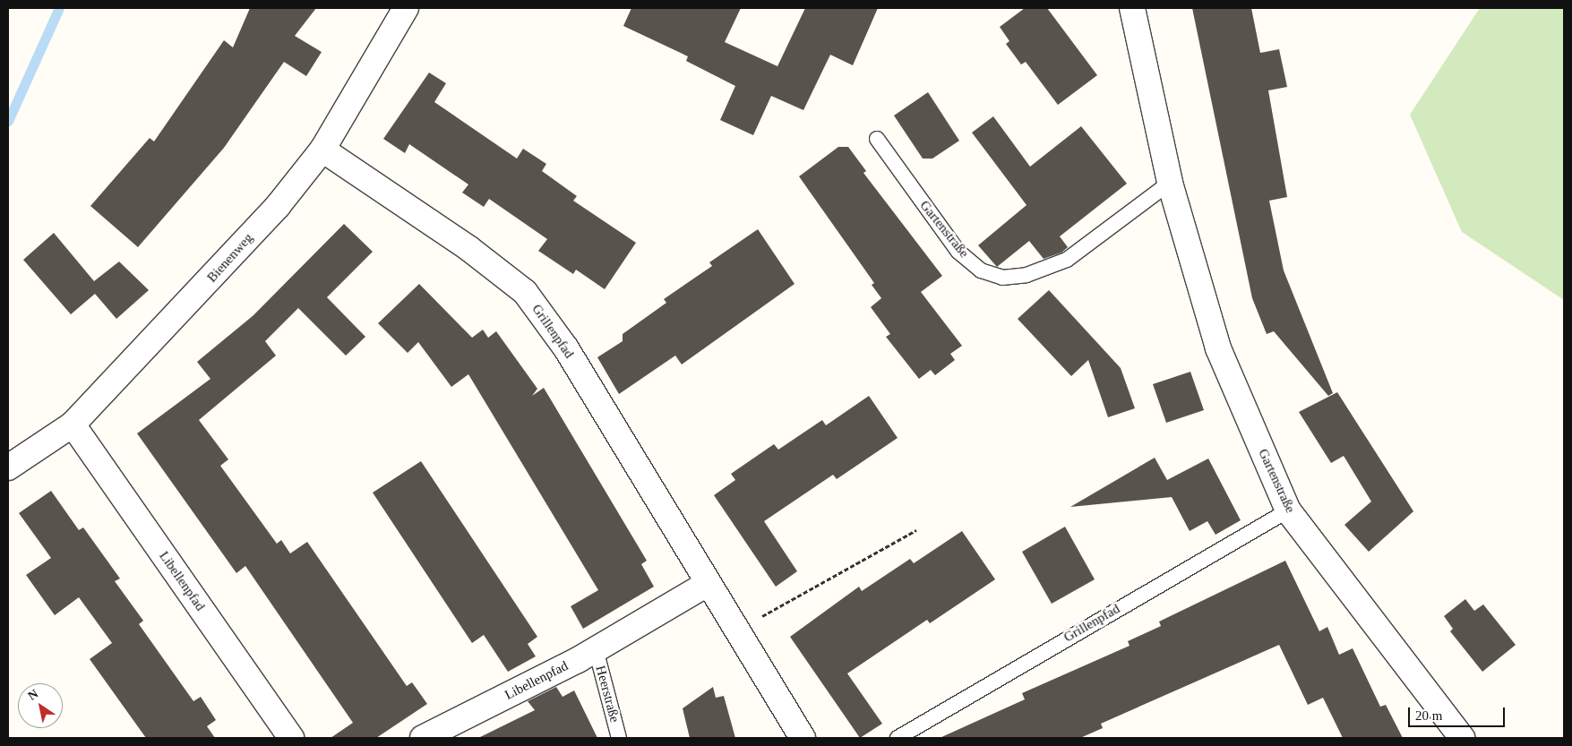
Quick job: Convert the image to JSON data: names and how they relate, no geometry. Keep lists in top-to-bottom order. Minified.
{"streets":{"street":["Gartenstraße","Bienenweg","Grillenpfad","Libellenpfad"],"lane":["Heerstraße"]},"crossings":[["Gartenstraße","Grillenpfad"],["Bienenweg","Grillenpfad"],["Bienenweg","Libellenpfad"],["Libellenpfad","Heerstraße"]],"scale_bar":"20 m","north":"top left"}
